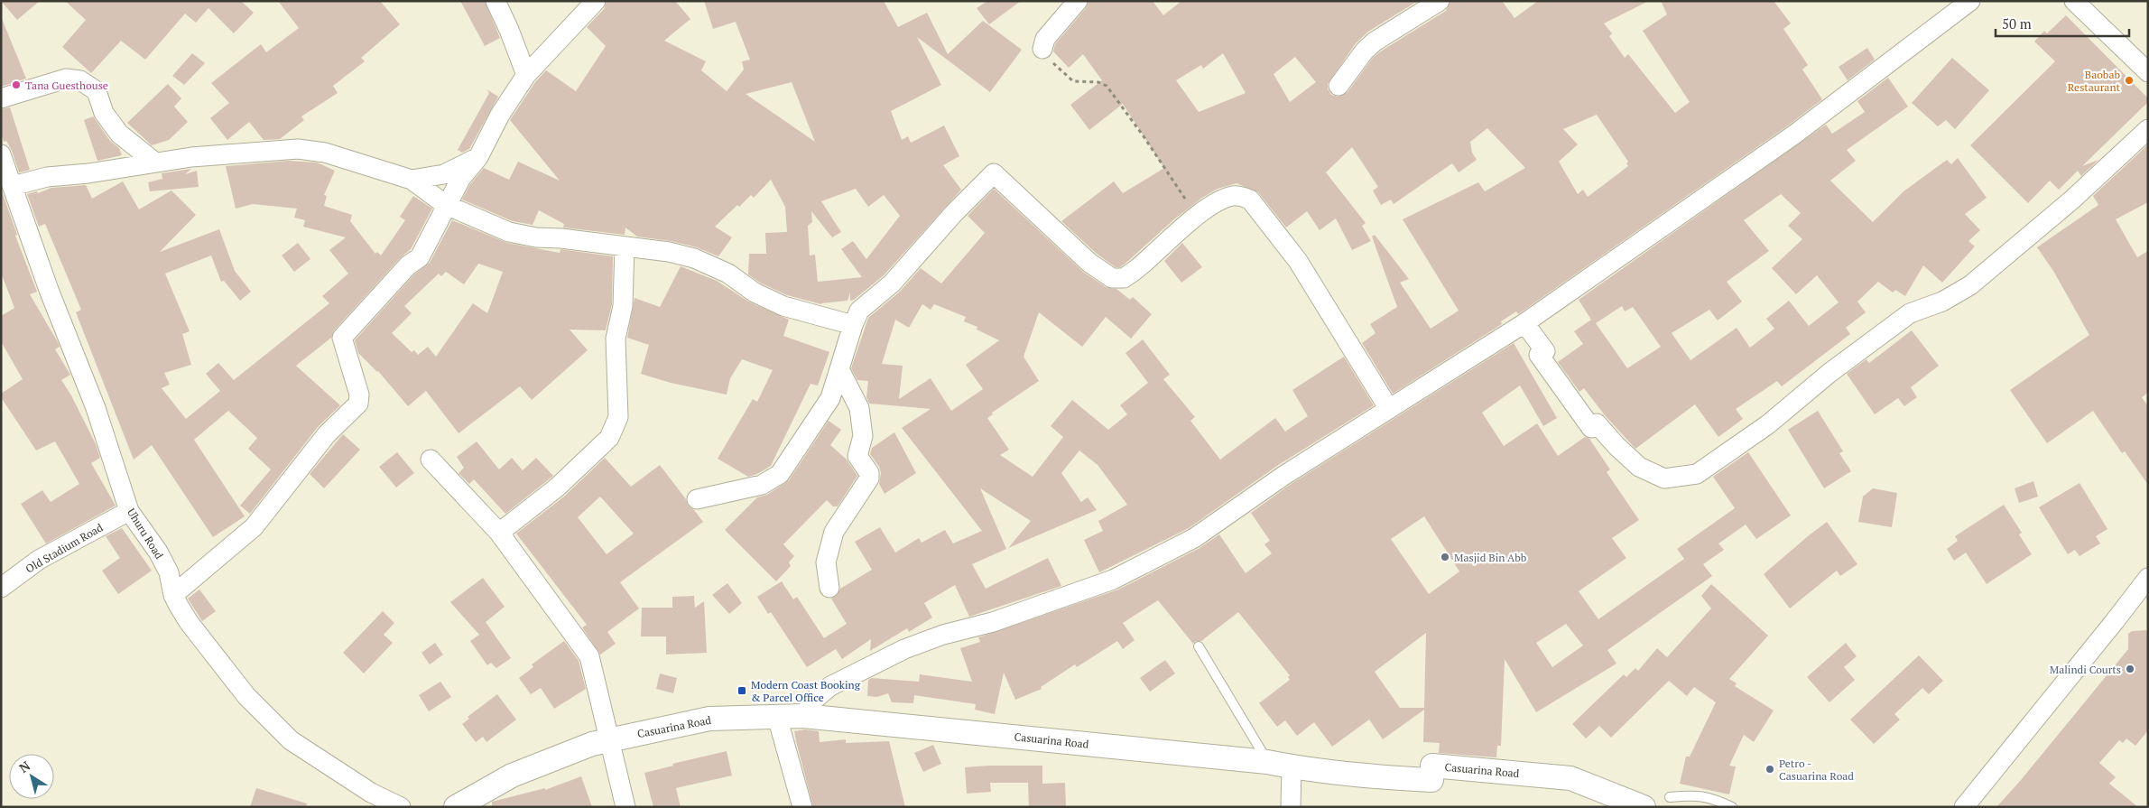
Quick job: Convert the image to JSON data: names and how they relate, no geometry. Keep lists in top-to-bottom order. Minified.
{"streets":{"street":["Uhuru Road","Old Stadium Road","Casuarina Road"]},"crossings":[["Uhuru Road","Old Stadium Road"]],"places":{"other":["Baobab Restaurant","Tana Guesthouse","Masjid Bin Abb","Malindi Courts","Petro - Casuarina Road"],"transit":["Modern Coast Booking & Parcel Office"]},"scale_bar":"50 m","north":"top left"}
